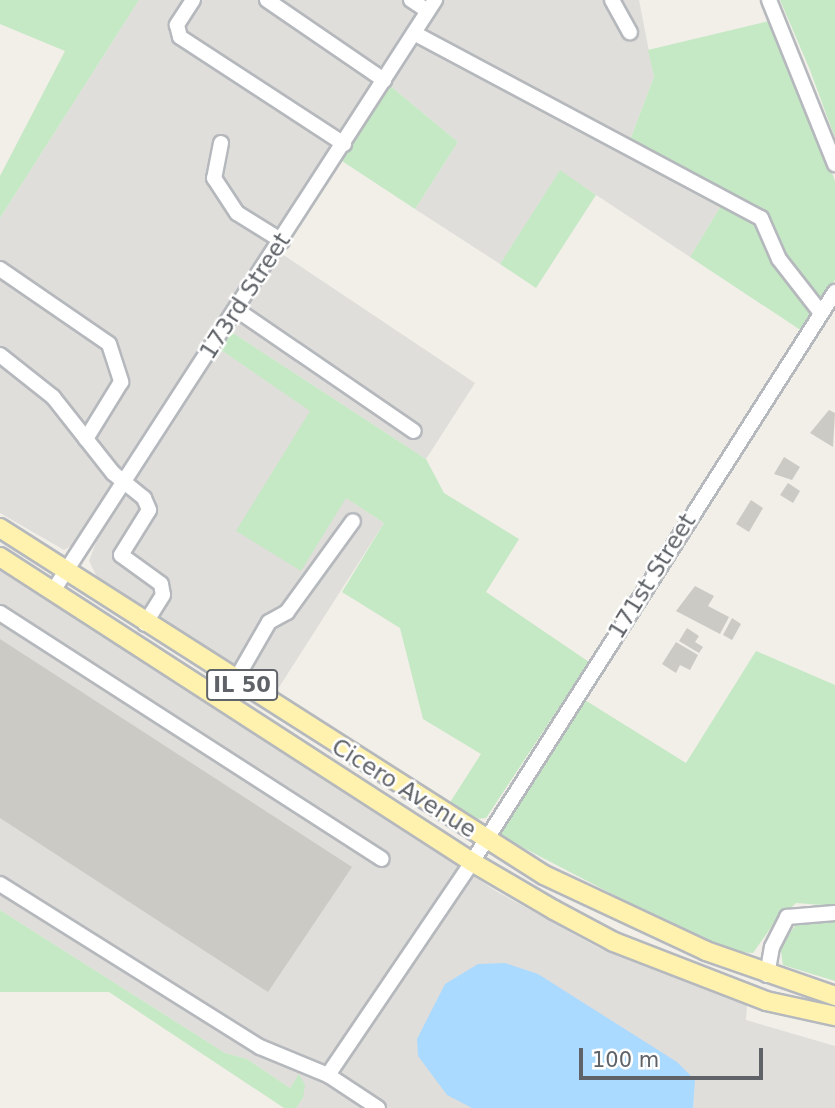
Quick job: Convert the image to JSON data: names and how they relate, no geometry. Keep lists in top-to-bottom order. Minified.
{"streets":{"main road":["IL 50","Cicero Avenue"],"street":["173rd Street","171st Street"]},"crossings":[["173rd Street","Cicero Avenue"],["171st Street","Cicero Avenue"]],"scale_bar":"100 m"}
